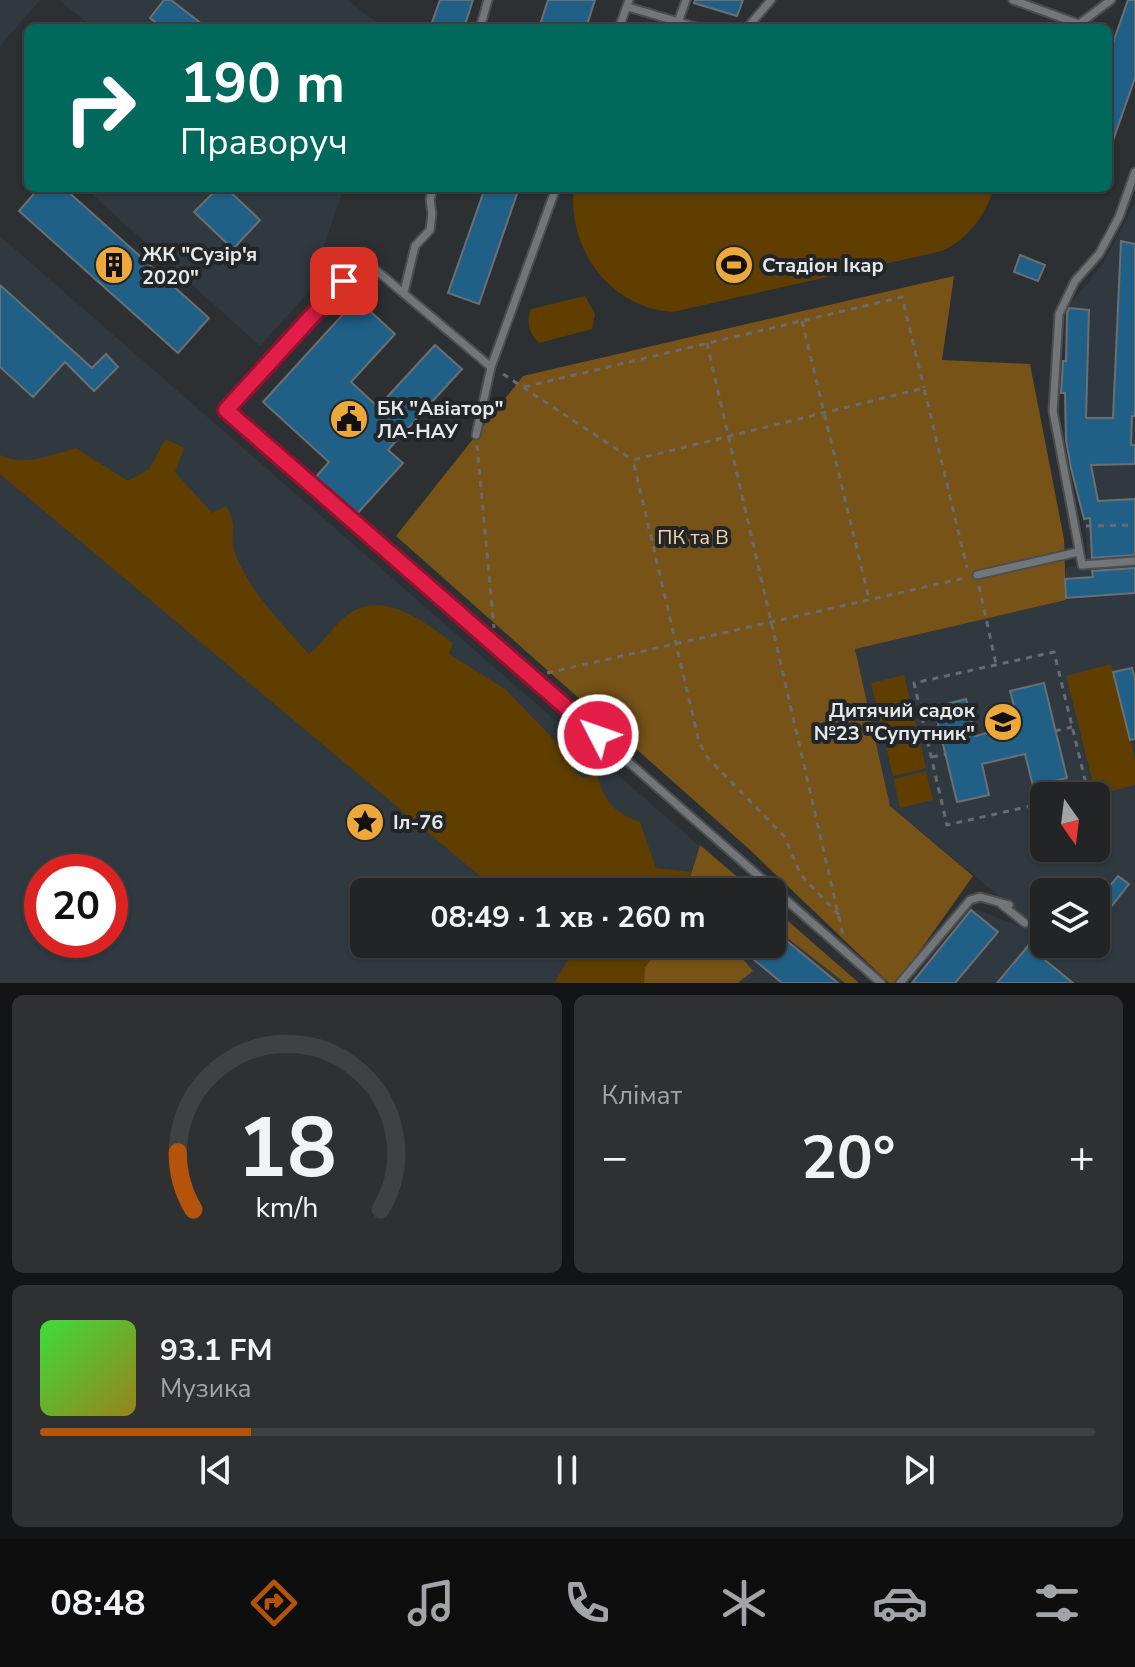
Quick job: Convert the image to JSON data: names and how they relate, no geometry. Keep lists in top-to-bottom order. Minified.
{"parks":["ПК та В"],"places":{"building":["ЖК \"Сузір'я 2020\""],"sports":["Стадіон Ікар"],"public building":["БК \"Авіатор\" ЛА-НАУ"],"school or university":["Дитячий садок №23 \"Супутник\""],"place":["Іл-76"]},"north":"bottom","page":{"turn":["190 m","Праворуч"],"limit":"20","trip":"08:49 · 1 хв · 260 m","tile":"Клімат","heat":["−","20°","+"],"song":["93.1 FM","Музика"],"tabs":"08:48","gauge":["18","km/h"]}}
